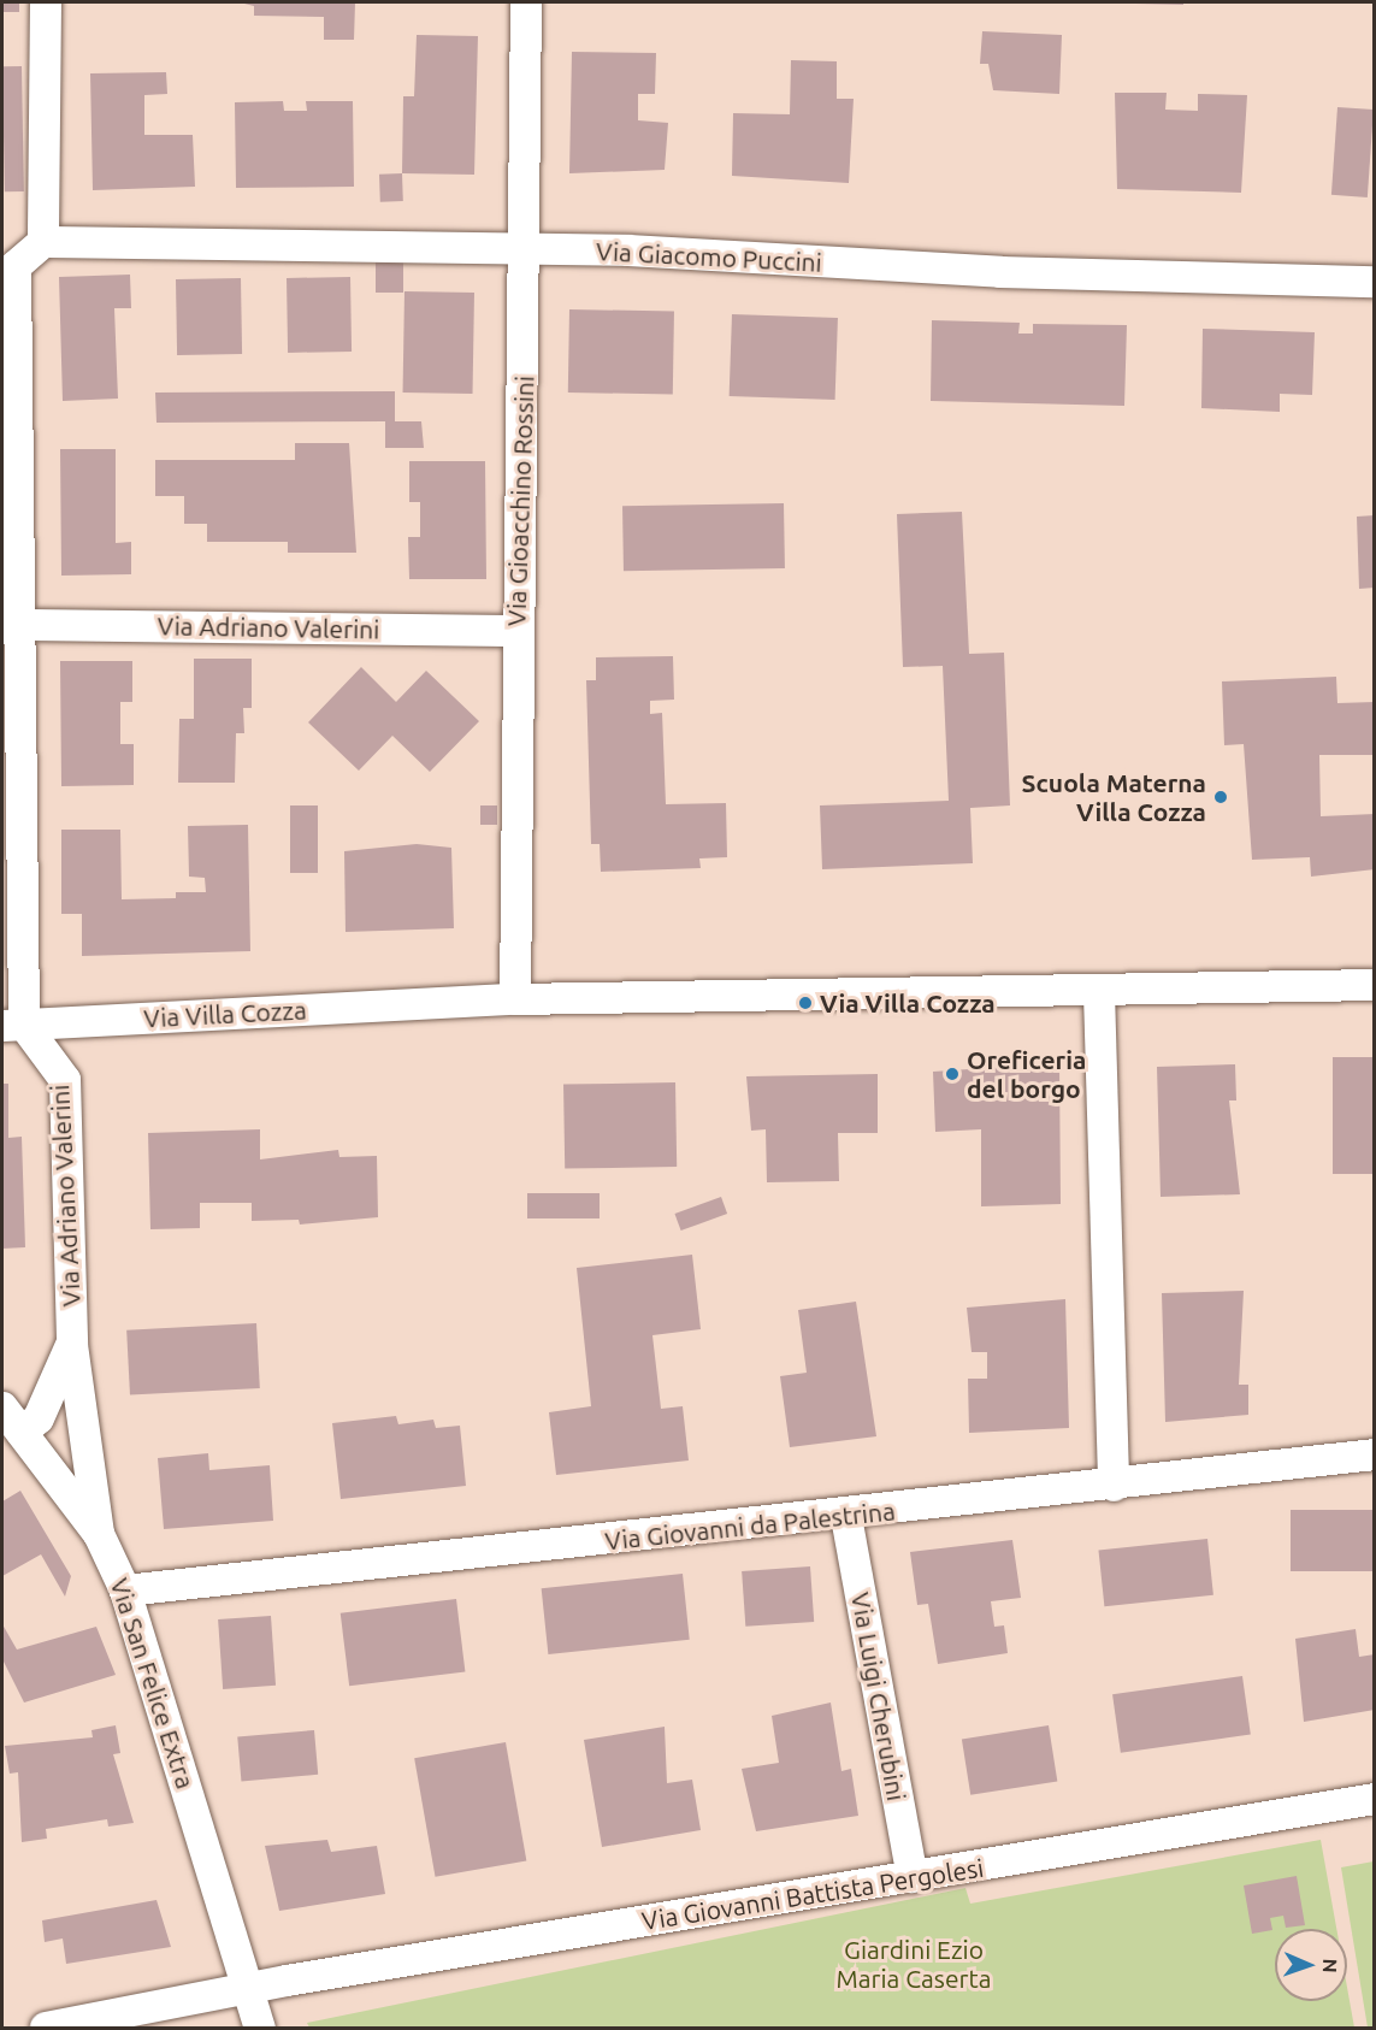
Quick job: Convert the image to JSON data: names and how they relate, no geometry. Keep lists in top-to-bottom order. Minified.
{"streets":{"street":["Via Giacomo Puccini","Via Gioacchino Rossini","Via Adriano Valerini","Via Villa Cozza","Via Giovanni da Palestrina","Via San Felice Extra","Via Luigi Cherubini","Via Giovanni Battista Pergolesi"]},"crossings":[["Via Giacomo Puccini","Via Gioacchino Rossini"],["Via Gioacchino Rossini","Via Adriano Valerini"],["Via Gioacchino Rossini","Via Villa Cozza"],["Via Adriano Valerini","Via Villa Cozza"],["Via Adriano Valerini","Via San Felice Extra"],["Via Giovanni da Palestrina","Via San Felice Extra"],["Via Giovanni da Palestrina","Via Luigi Cherubini"],["Via San Felice Extra","Via Giovanni Battista Pergolesi"],["Via Luigi Cherubini","Via Giovanni Battista Pergolesi"]],"parks":["Giardini Ezio Maria Caserta"],"places":["Scuola Materna Villa Cozza","Via Villa Cozza","Oreficeria del borgo"],"north":"right"}
